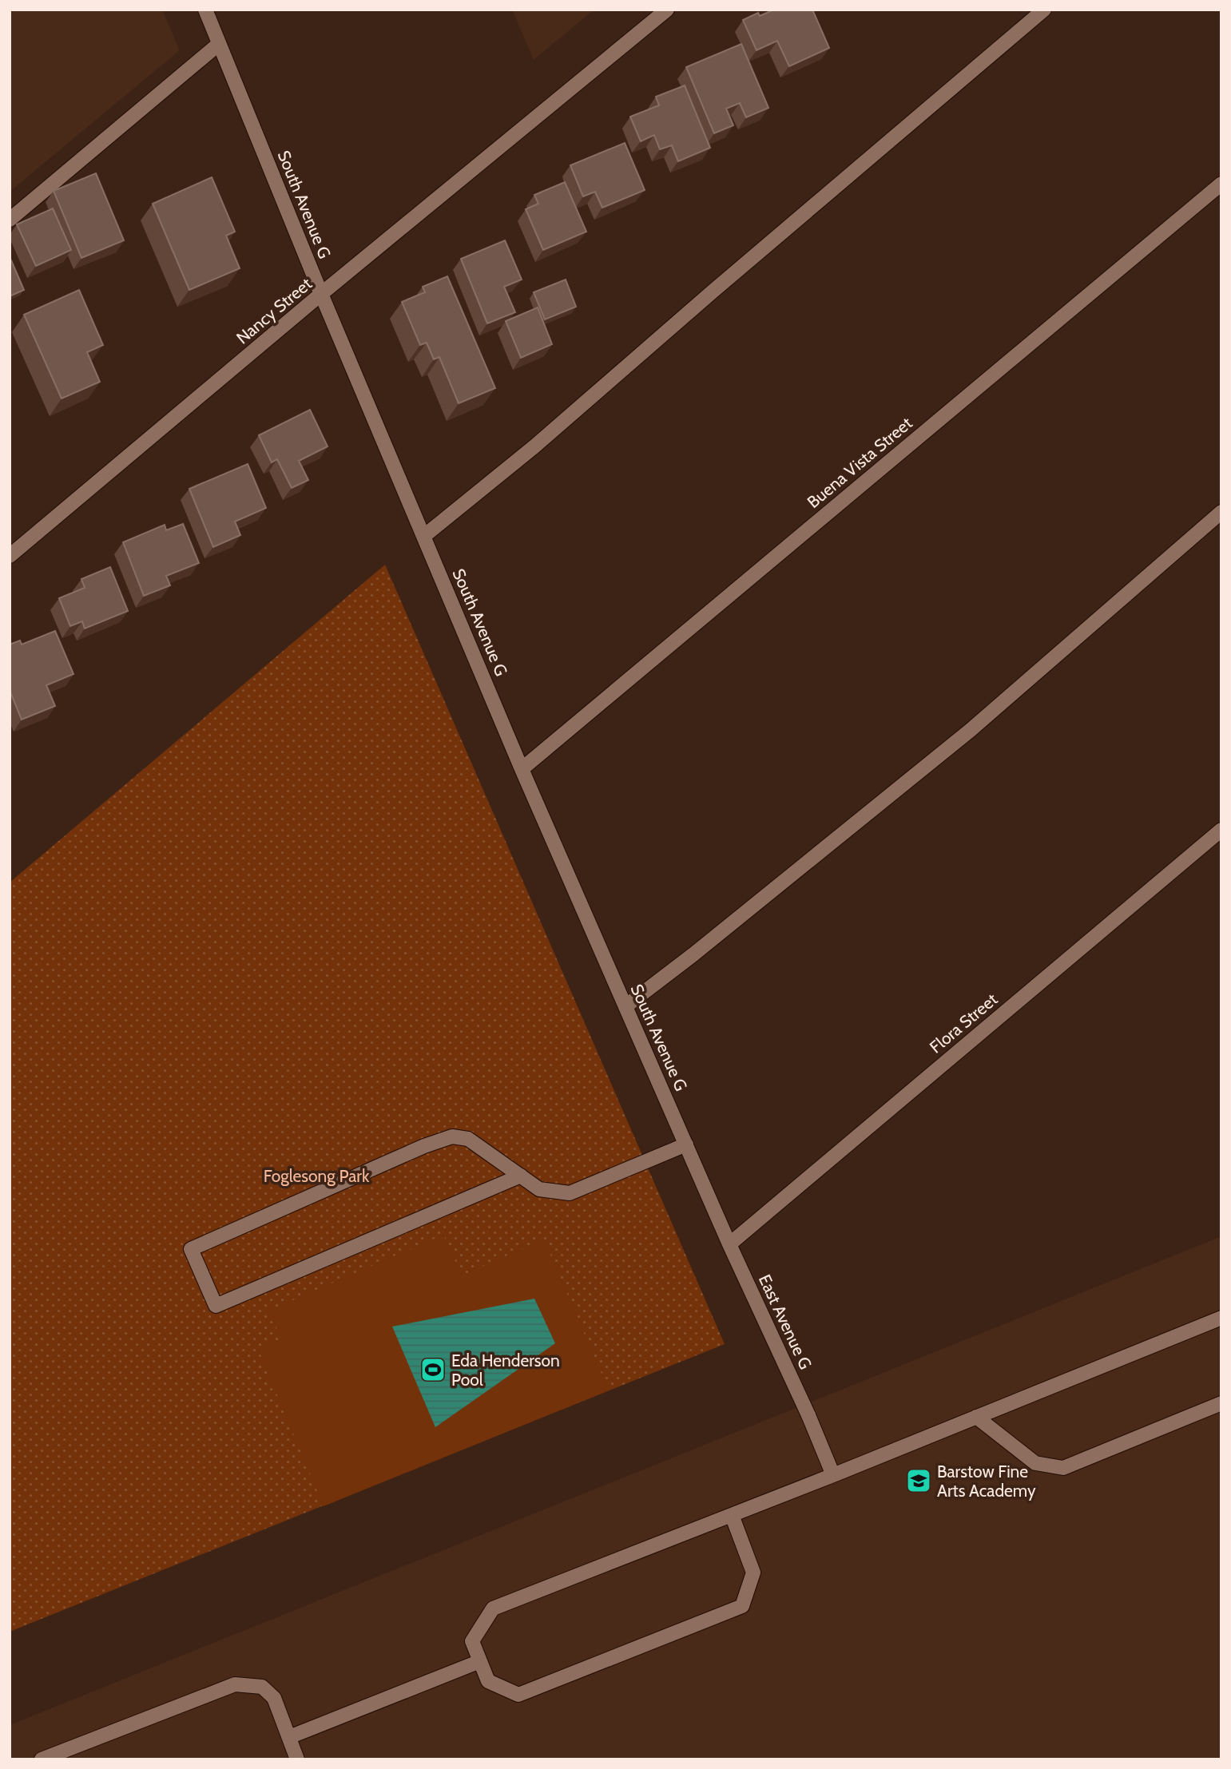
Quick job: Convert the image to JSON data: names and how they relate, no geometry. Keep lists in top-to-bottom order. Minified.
{"streets":{"street":["South Avenue G","Nancy Street","Buena Vista Street","Flora Street","East Avenue G"]},"crossings":[["South Avenue G","Nancy Street"],["South Avenue G","Buena Vista Street"],["South Avenue G","Flora Street"],["South Avenue G","East Avenue G"],["Flora Street","East Avenue G"]],"parks":["Foglesong Park"],"places":{"sports":["Eda Henderson Pool"],"school or university":["Barstow Fine Arts Academy"]}}
